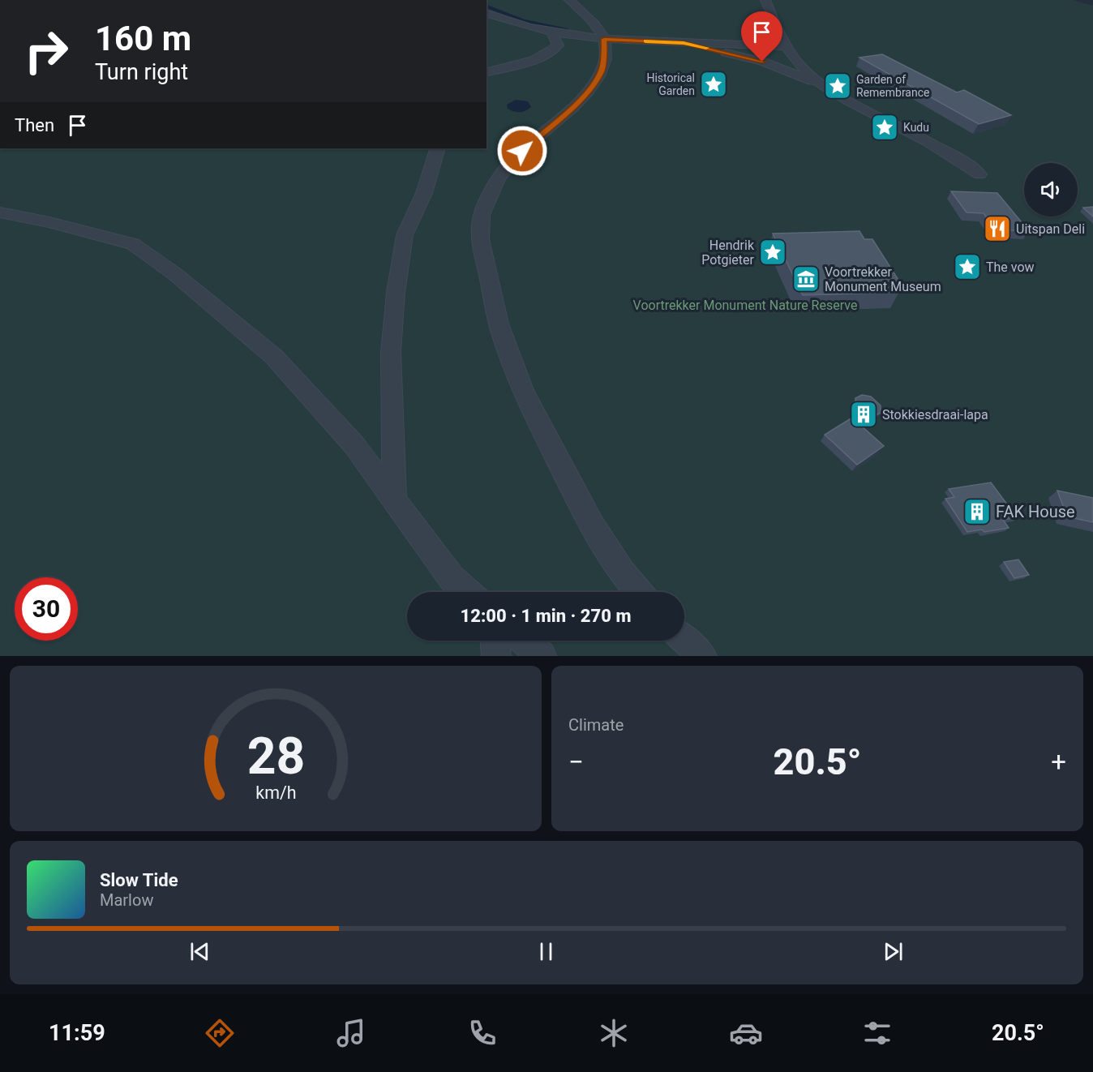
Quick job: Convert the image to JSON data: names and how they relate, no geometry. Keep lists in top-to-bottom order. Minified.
{"parks":["Voortrekker Monument Nature Reserve"],"places":{"place":["Historical Garden","Garden of Remembrance","Kudu","Hendrik Potgieter","The vow"],"restaurant":["Uitspan Deli"],"museum":["Voortrekker Monument Museum"],"building":["Stokkiesdraai-lapa","FAK House"]},"page":{"turn":["160 m","Turn right"],"then":"Then","limit":"30","trip":"12:00 · 1 min · 270 m","tile":"Climate","heat":["−","20.5°","+"],"song":["Slow Tide","Marlow"],"tabs":["11:59","20.5°"],"gauge":["28","km/h"]}}
